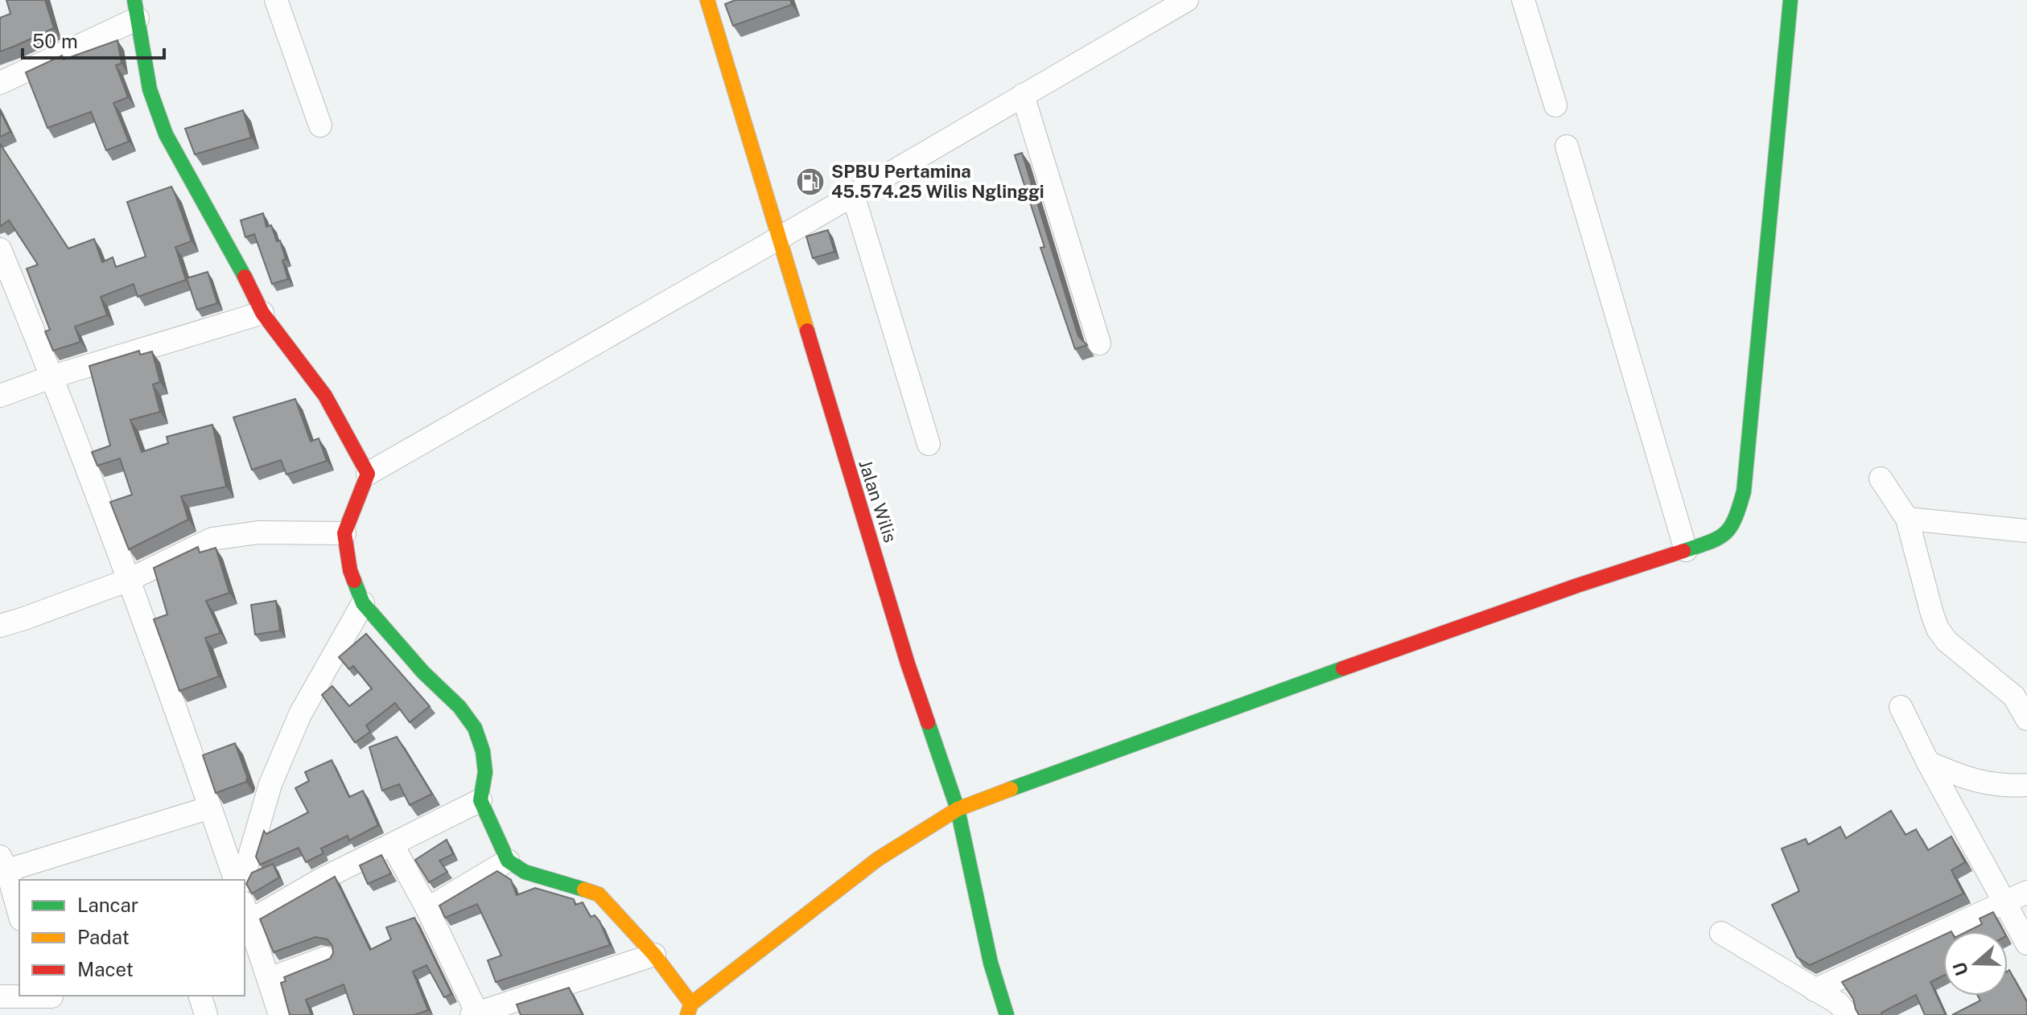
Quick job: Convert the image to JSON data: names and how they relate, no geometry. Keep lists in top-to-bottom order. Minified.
{"streets":{"street":["Jalan Wilis"]},"places":{"fuel station":["SPBU Pertamina 45.574.25 Wilis Nglinggi"]},"legend":["Lancar","Padat","Macet"],"scale_bar":"50 m","north":"left"}
